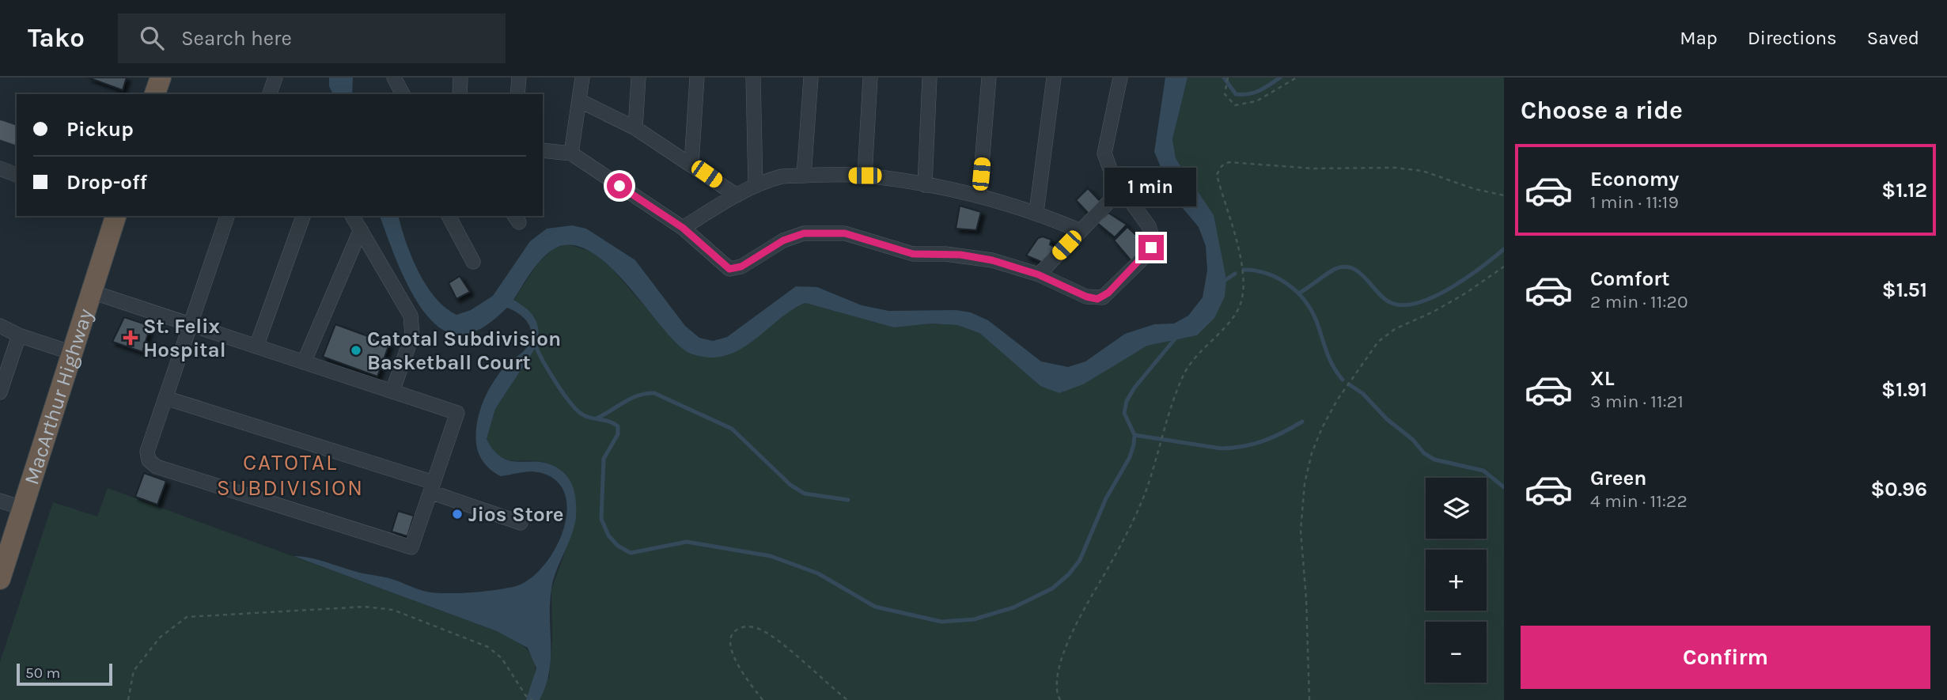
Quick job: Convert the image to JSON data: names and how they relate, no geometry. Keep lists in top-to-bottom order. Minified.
{"streets":{"highway":["MacArthur Highway"]},"districts":["CATOTAL SUBDIVISION"],"places":{"health":["St. Felix Hospital"],"other":["Catotal Subdivision Basketball Court","Jios Store"]},"scale_bar":"50 m","page":{"header":"Tako","search":"Search here","nav":["Map","Directions","Saved"],"heading":"Choose a ride","banner":["Pickup","Drop-off"],"list":[{"name":"Economy","note":"1 min · 11:19","value":"$1.12"},{"name":"Comfort","note":"2 min · 11:20","value":"$1.51"},{"name":"XL","note":"3 min · 11:21","value":"$1.91"},{"name":"Green","note":"4 min · 11:22","value":"$0.96"}],"bubble":"1 min","map_buttons":["+","−"],"buttons":"Confirm","scale":"50 m"}}
